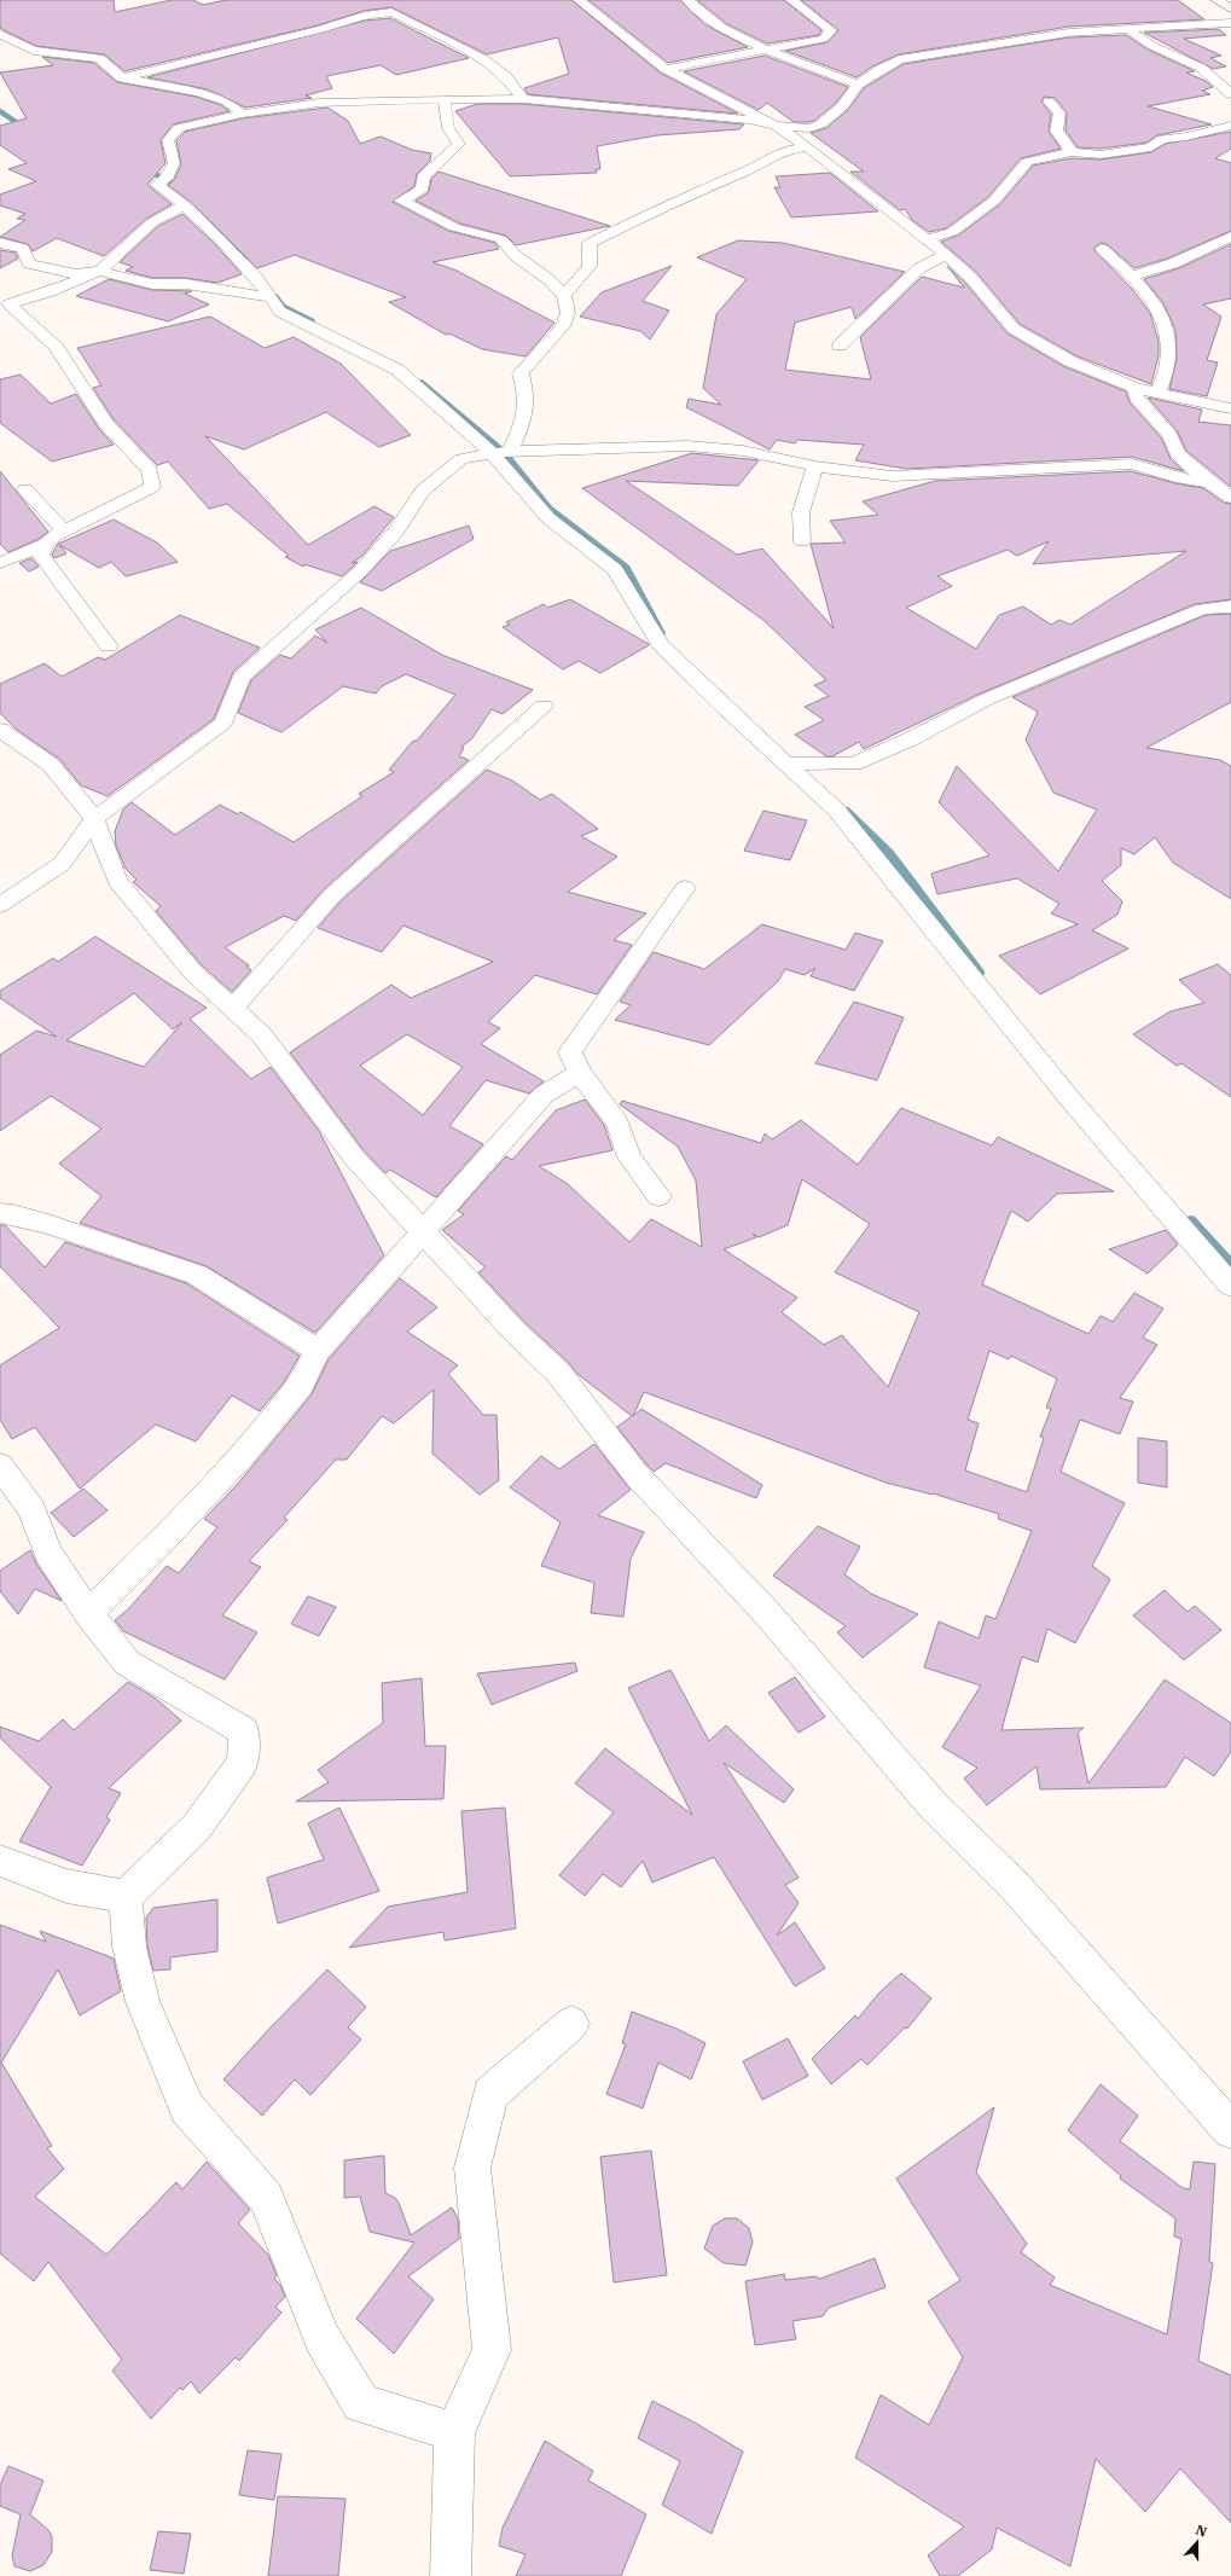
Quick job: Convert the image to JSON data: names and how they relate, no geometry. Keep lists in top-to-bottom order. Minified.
{"north":"top"}
